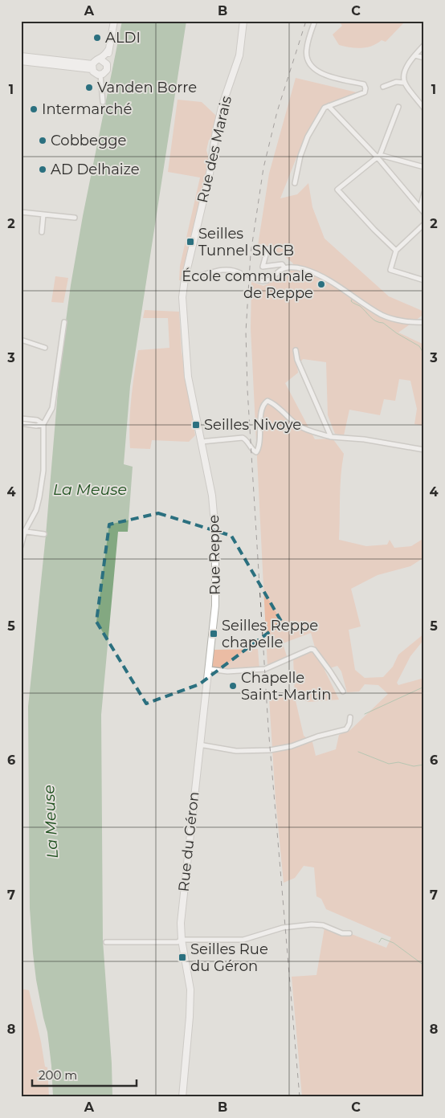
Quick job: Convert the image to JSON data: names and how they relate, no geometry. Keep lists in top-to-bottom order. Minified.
{"streets":{"main road":["Rue des Marais","Rue Reppe","Rue du Géron"]},"crossings":[["Rue des Marais","Rue Reppe"],["Rue Reppe","Rue du Géron"]],"water":["La Meuse"],"places":{"other":["ALDI","Vanden Borre","Intermarché","Cobbegge","AD Delhaize","École communale de Reppe","Chapelle Saint-Martin"],"transit":["Seilles Tunnel SNCB","Seilles Nivoye","Seilles Reppe chapelle","Seilles Rue du Géron"]},"scale_bar":"200 m","grid":{"columns":["A","B","C"],"rows":["1","2","3","4","5","6","7","8"]}}
